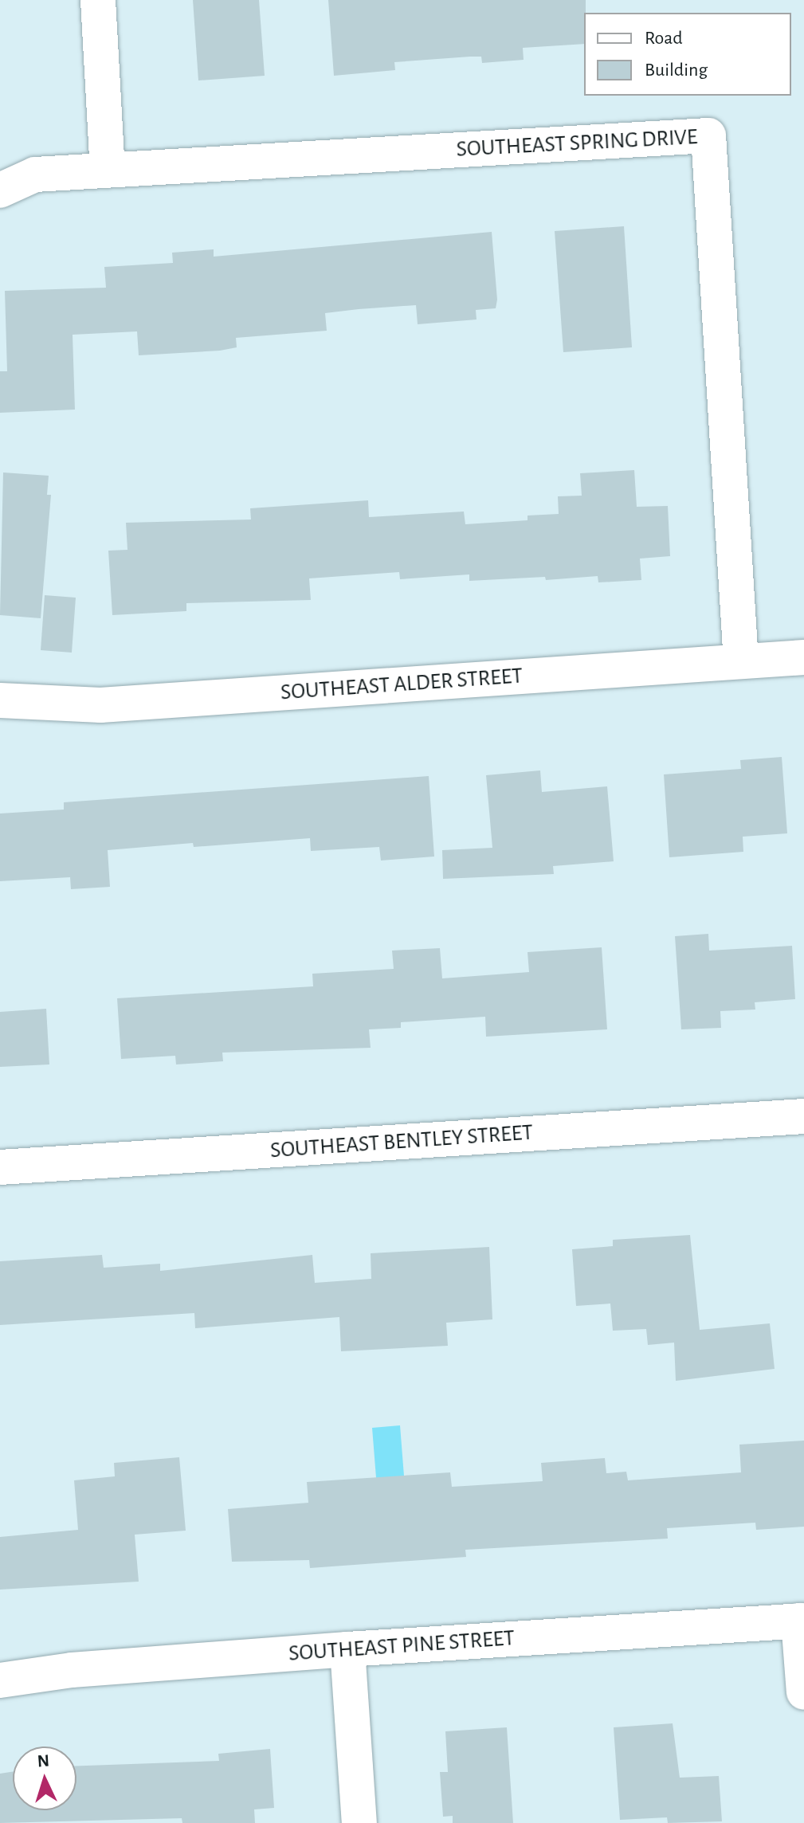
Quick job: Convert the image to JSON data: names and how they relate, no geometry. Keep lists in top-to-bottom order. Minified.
{"streets":{"street":["SOUTHEAST SPRING DRIVE","SOUTHEAST ALDER STREET","SOUTHEAST BENTLEY STREET","SOUTHEAST PINE STREET"]},"crossings":[["SOUTHEAST SPRING DRIVE","SOUTHEAST ALDER STREET"]],"legend":["Road","Building"],"north":"top"}
